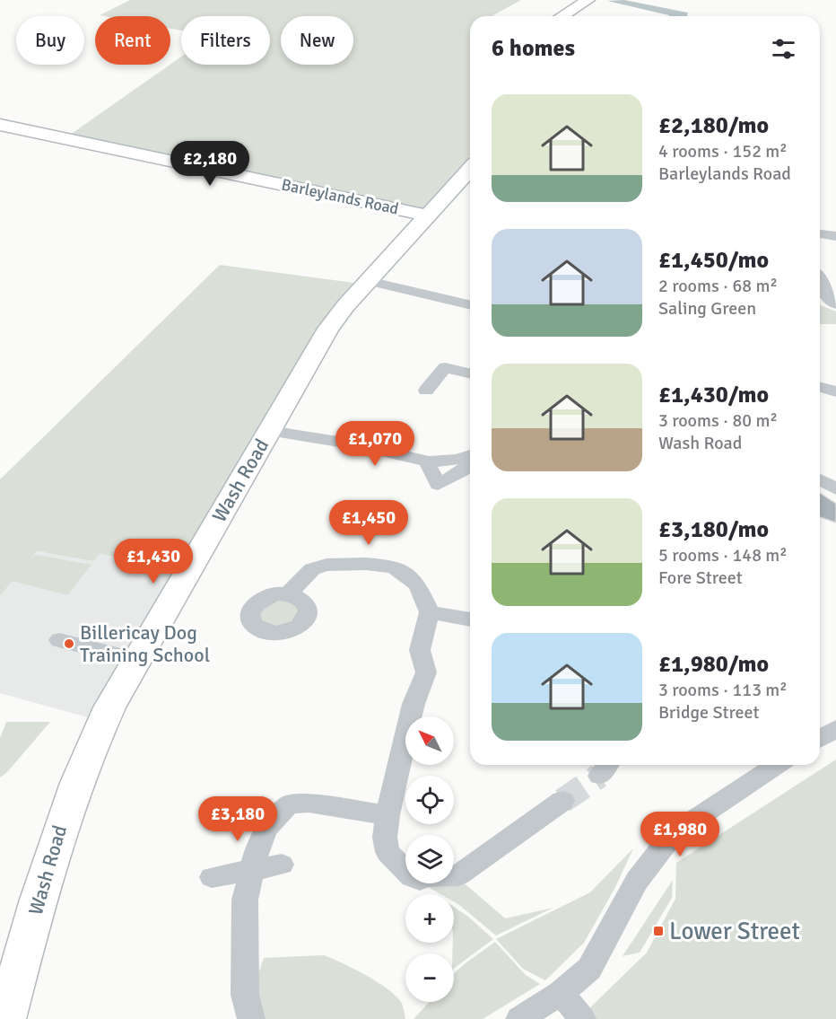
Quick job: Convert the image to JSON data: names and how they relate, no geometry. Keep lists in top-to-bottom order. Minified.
{"streets":{"street":["Barleylands Road","Wash Road"]},"crossings":[["Barleylands Road","Wash Road"]],"places":{"other":["Billericay Dog Training School"],"transit":["Lower Street"]},"north":"top left","page":{"chip":["Buy","Rent","Filters","New"],"heading":"6 homes","list":[{"name":"£2,180/mo","note":"4 rooms · 152 m² · Barleylands Road"},{"name":"£1,450/mo","note":"2 rooms · 68 m² · Saling Green"},{"name":"£1,430/mo","note":"3 rooms · 80 m² · Wash Road"},{"name":"£3,180/mo","note":"5 rooms · 148 m² · Fore Street"},{"name":"£1,980/mo","note":"3 rooms · 113 m² · Bridge Street"}],"price":["£2,180","£1,070","£1,450","£1,430","£3,180","£1,980"],"map_buttons":["+","−"]}}
